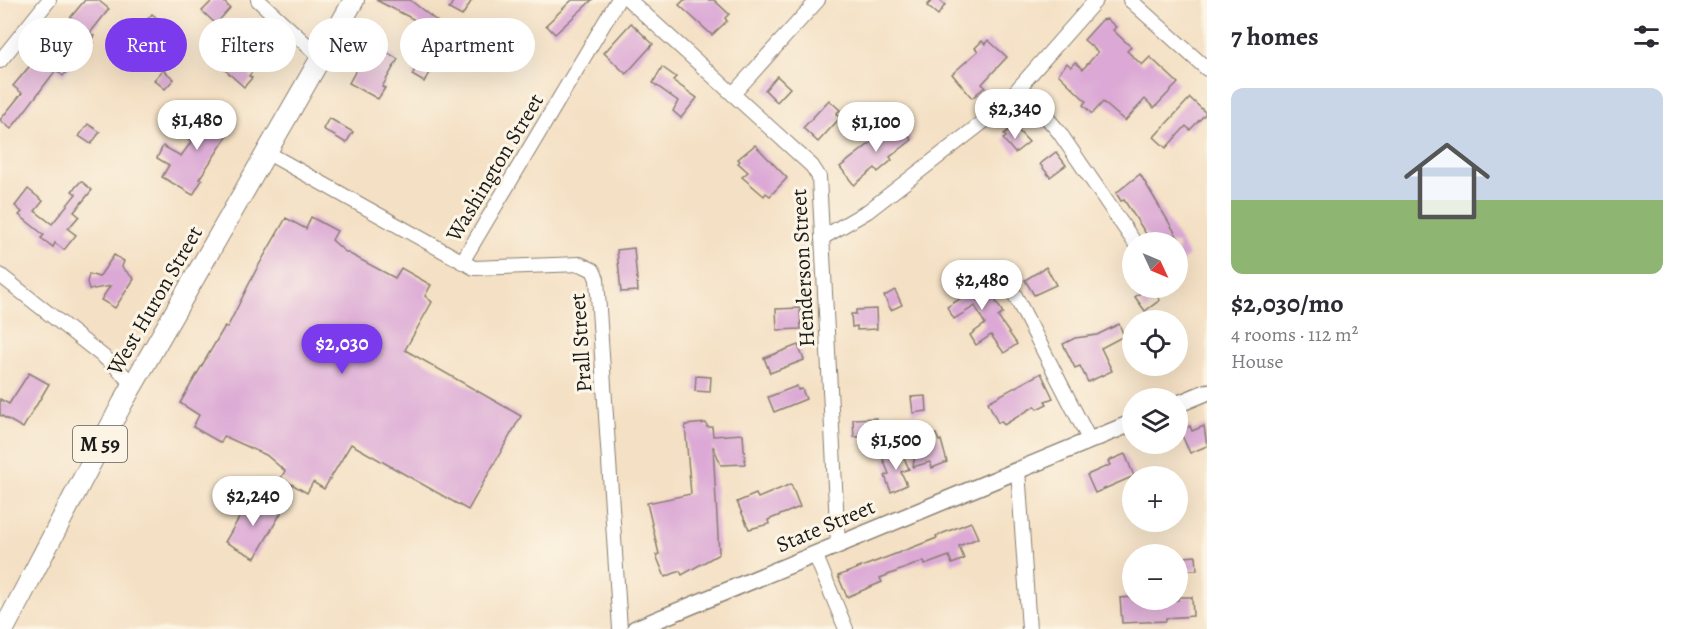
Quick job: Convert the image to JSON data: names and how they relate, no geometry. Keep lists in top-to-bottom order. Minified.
{"streets":{"highway":["West Huron Street","M 59"],"main road":["State Street"],"street":["Washington Street","Henderson Street","Prall Street"]},"crossings":[["Washington Street","Prall Street"],["Henderson Street","State Street"],["West Huron Street","Prall Street"]],"north":"bottom right","page":{"heading":"7 homes","chip":["Buy","Rent","Filters","New","Apartment"],"list":[{"name":"$2,030/mo","note":"4 rooms · 112 m² · House"}],"price":["$2,340","$1,480","$1,100","$2,480","$2,030","$1,500","$2,240"],"map_buttons":["+","−"]}}
